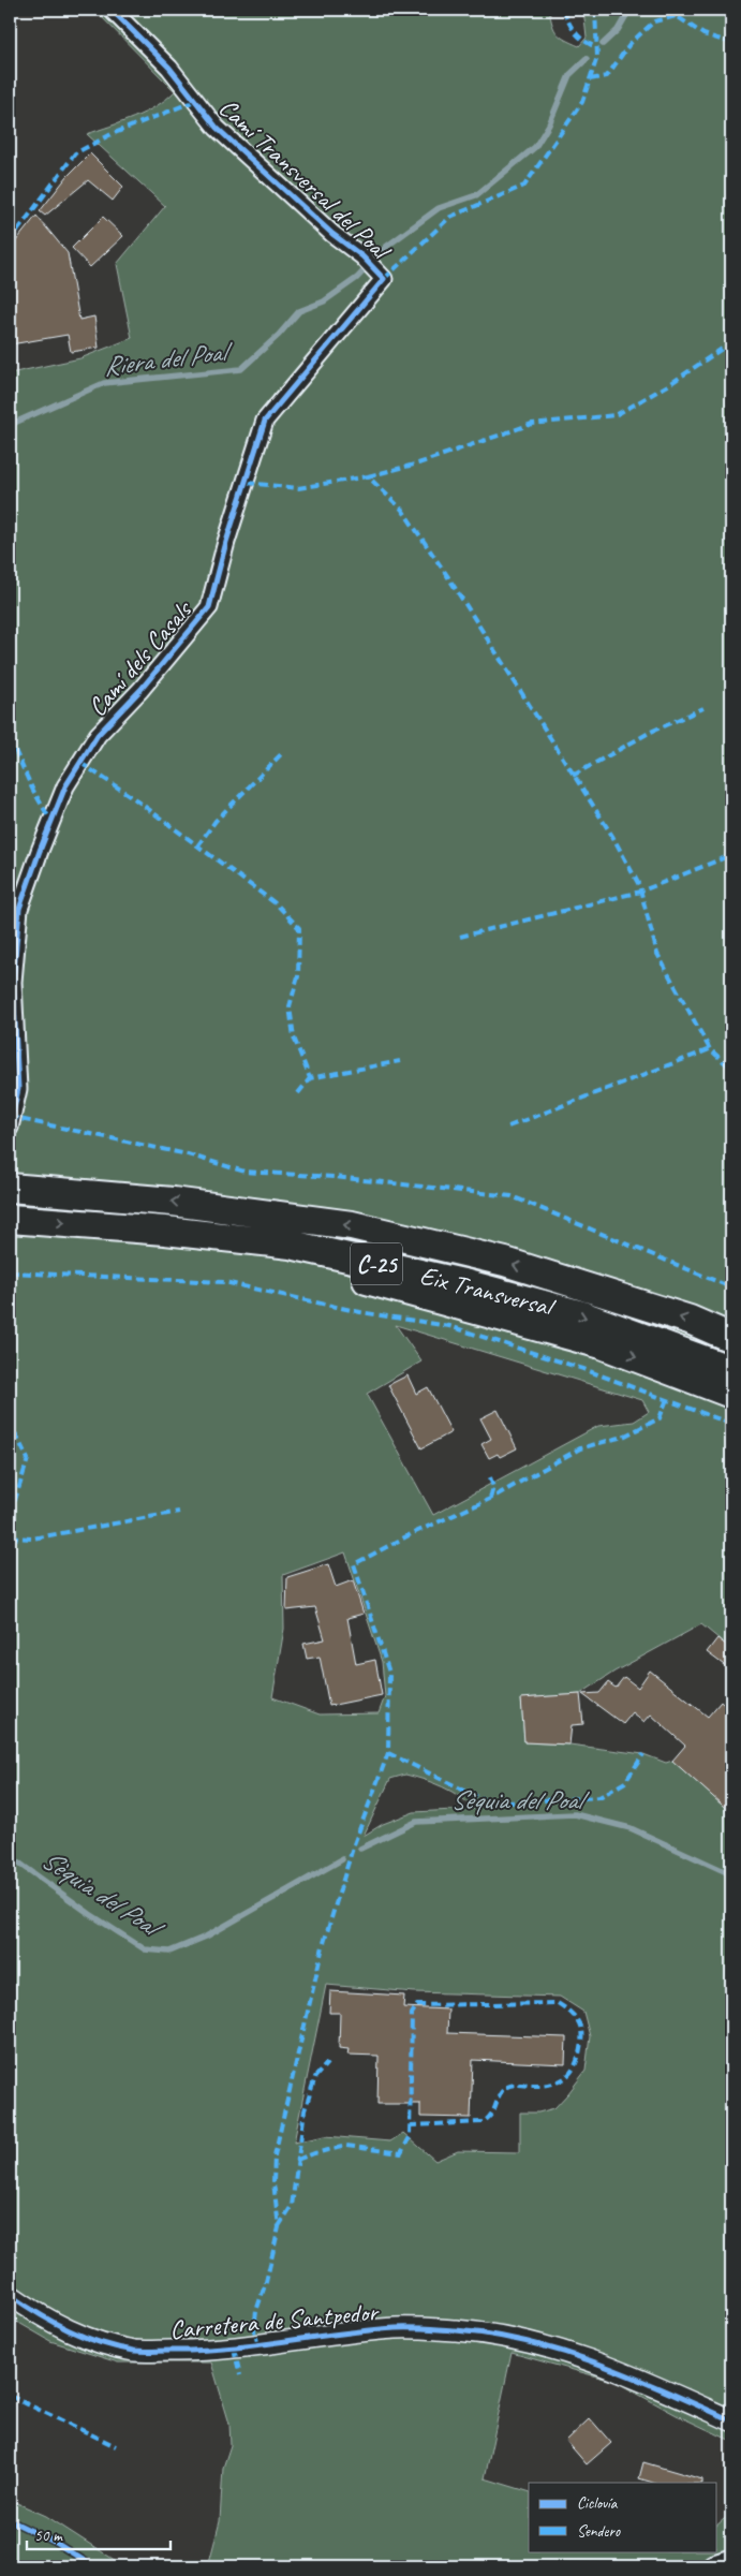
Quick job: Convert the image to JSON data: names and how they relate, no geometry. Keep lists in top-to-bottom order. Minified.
{"streets":{"highway":["C-25","Eix Transversal"],"street":["Camí Transversal del Poal","Camí dels Casals","Carretera de Santpedor"]},"crossings":[["Camí Transversal del Poal","Camí dels Casals"]],"water":["Riera del Poal","Sèquia del Poal"],"legend":["Ciclovía","Sendero"],"scale_bar":"50 m"}
